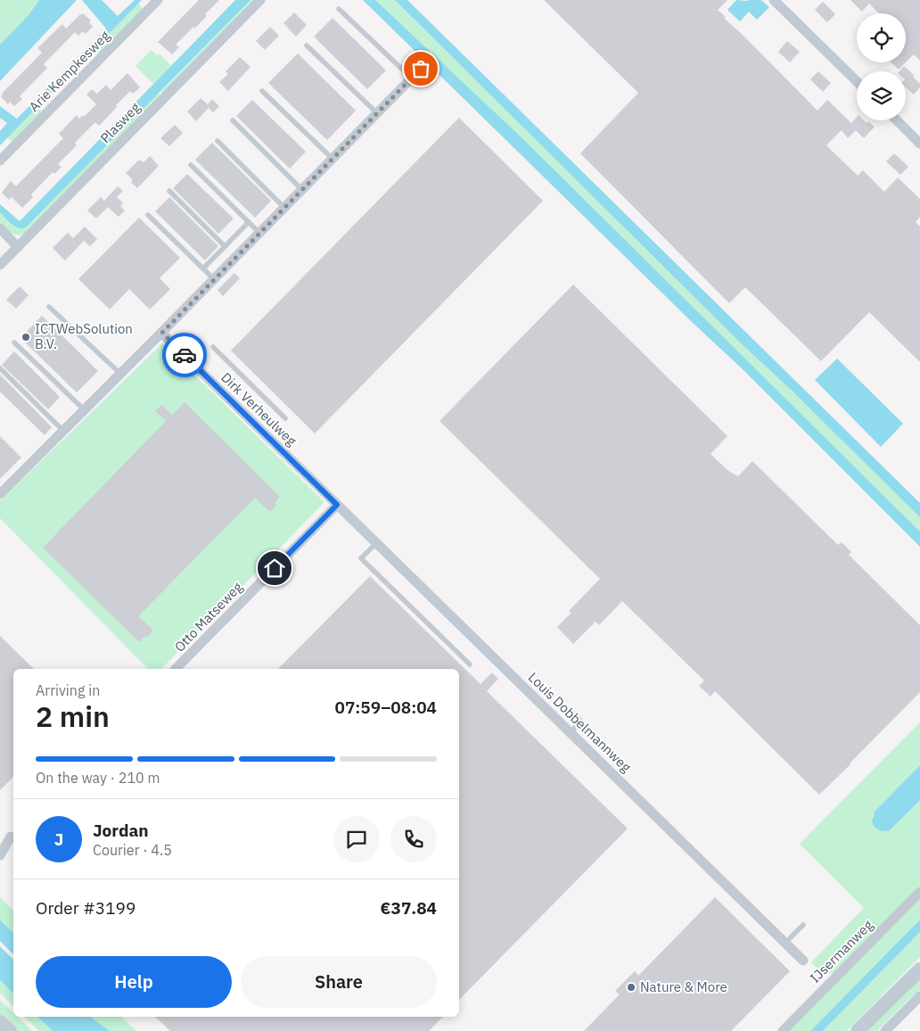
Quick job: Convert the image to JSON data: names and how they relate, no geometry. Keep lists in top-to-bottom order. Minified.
{"streets":{"street":["Arie Kempkesweg","Plasweg","Dirk Verheulweg","Otto Matseweg","Louis Dobbelmannweg","IJsermanweg"]},"crossings":[["Dirk Verheulweg","Otto Matseweg"],["Dirk Verheulweg","Louis Dobbelmannweg"],["Otto Matseweg","Louis Dobbelmannweg"]],"places":["ICTWebSolution B.V.","Nature & More"],"page":{"heading":["2 min","Arriving in","07:59–08:04"],"panel":["Jordan","Courier · 4.5","Order #3199","€37.84"],"bar":"On the way · 210 m","round":"J","buttons":["Help","Share"]}}
